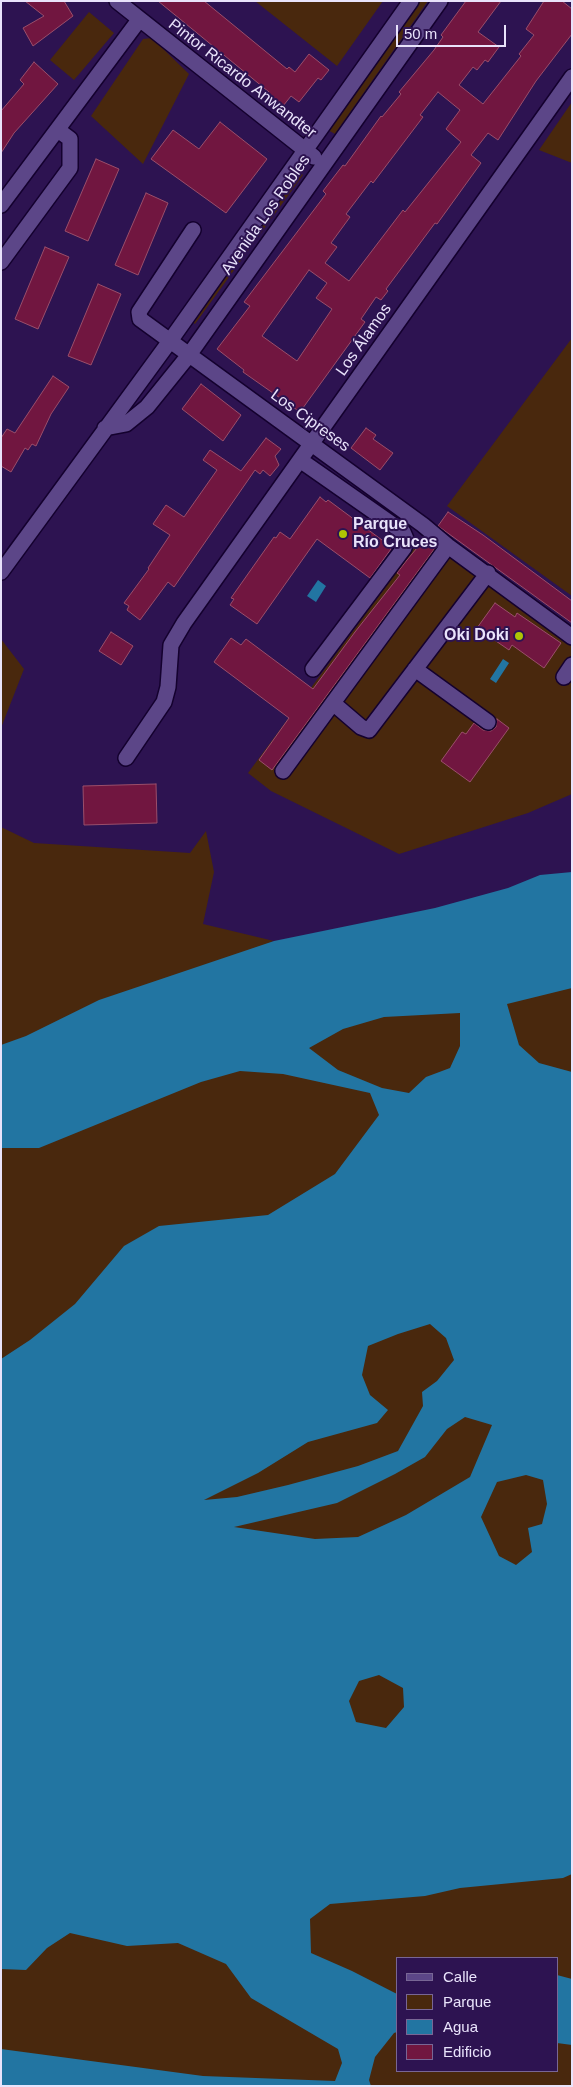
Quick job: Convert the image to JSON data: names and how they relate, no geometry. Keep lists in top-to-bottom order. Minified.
{"streets":{"street":["Pintor Ricardo Anwandter","Avenida Los Robles","Los Álamos","Los Cipreses"]},"crossings":[["Pintor Ricardo Anwandter","Avenida Los Robles"],["Avenida Los Robles","Los Cipreses"],["Los Álamos","Los Cipreses"]],"places":["Parque Río Cruces","Oki Doki"],"legend":["Calle","Parque","Agua","Edificio"],"scale_bar":"50 m"}
